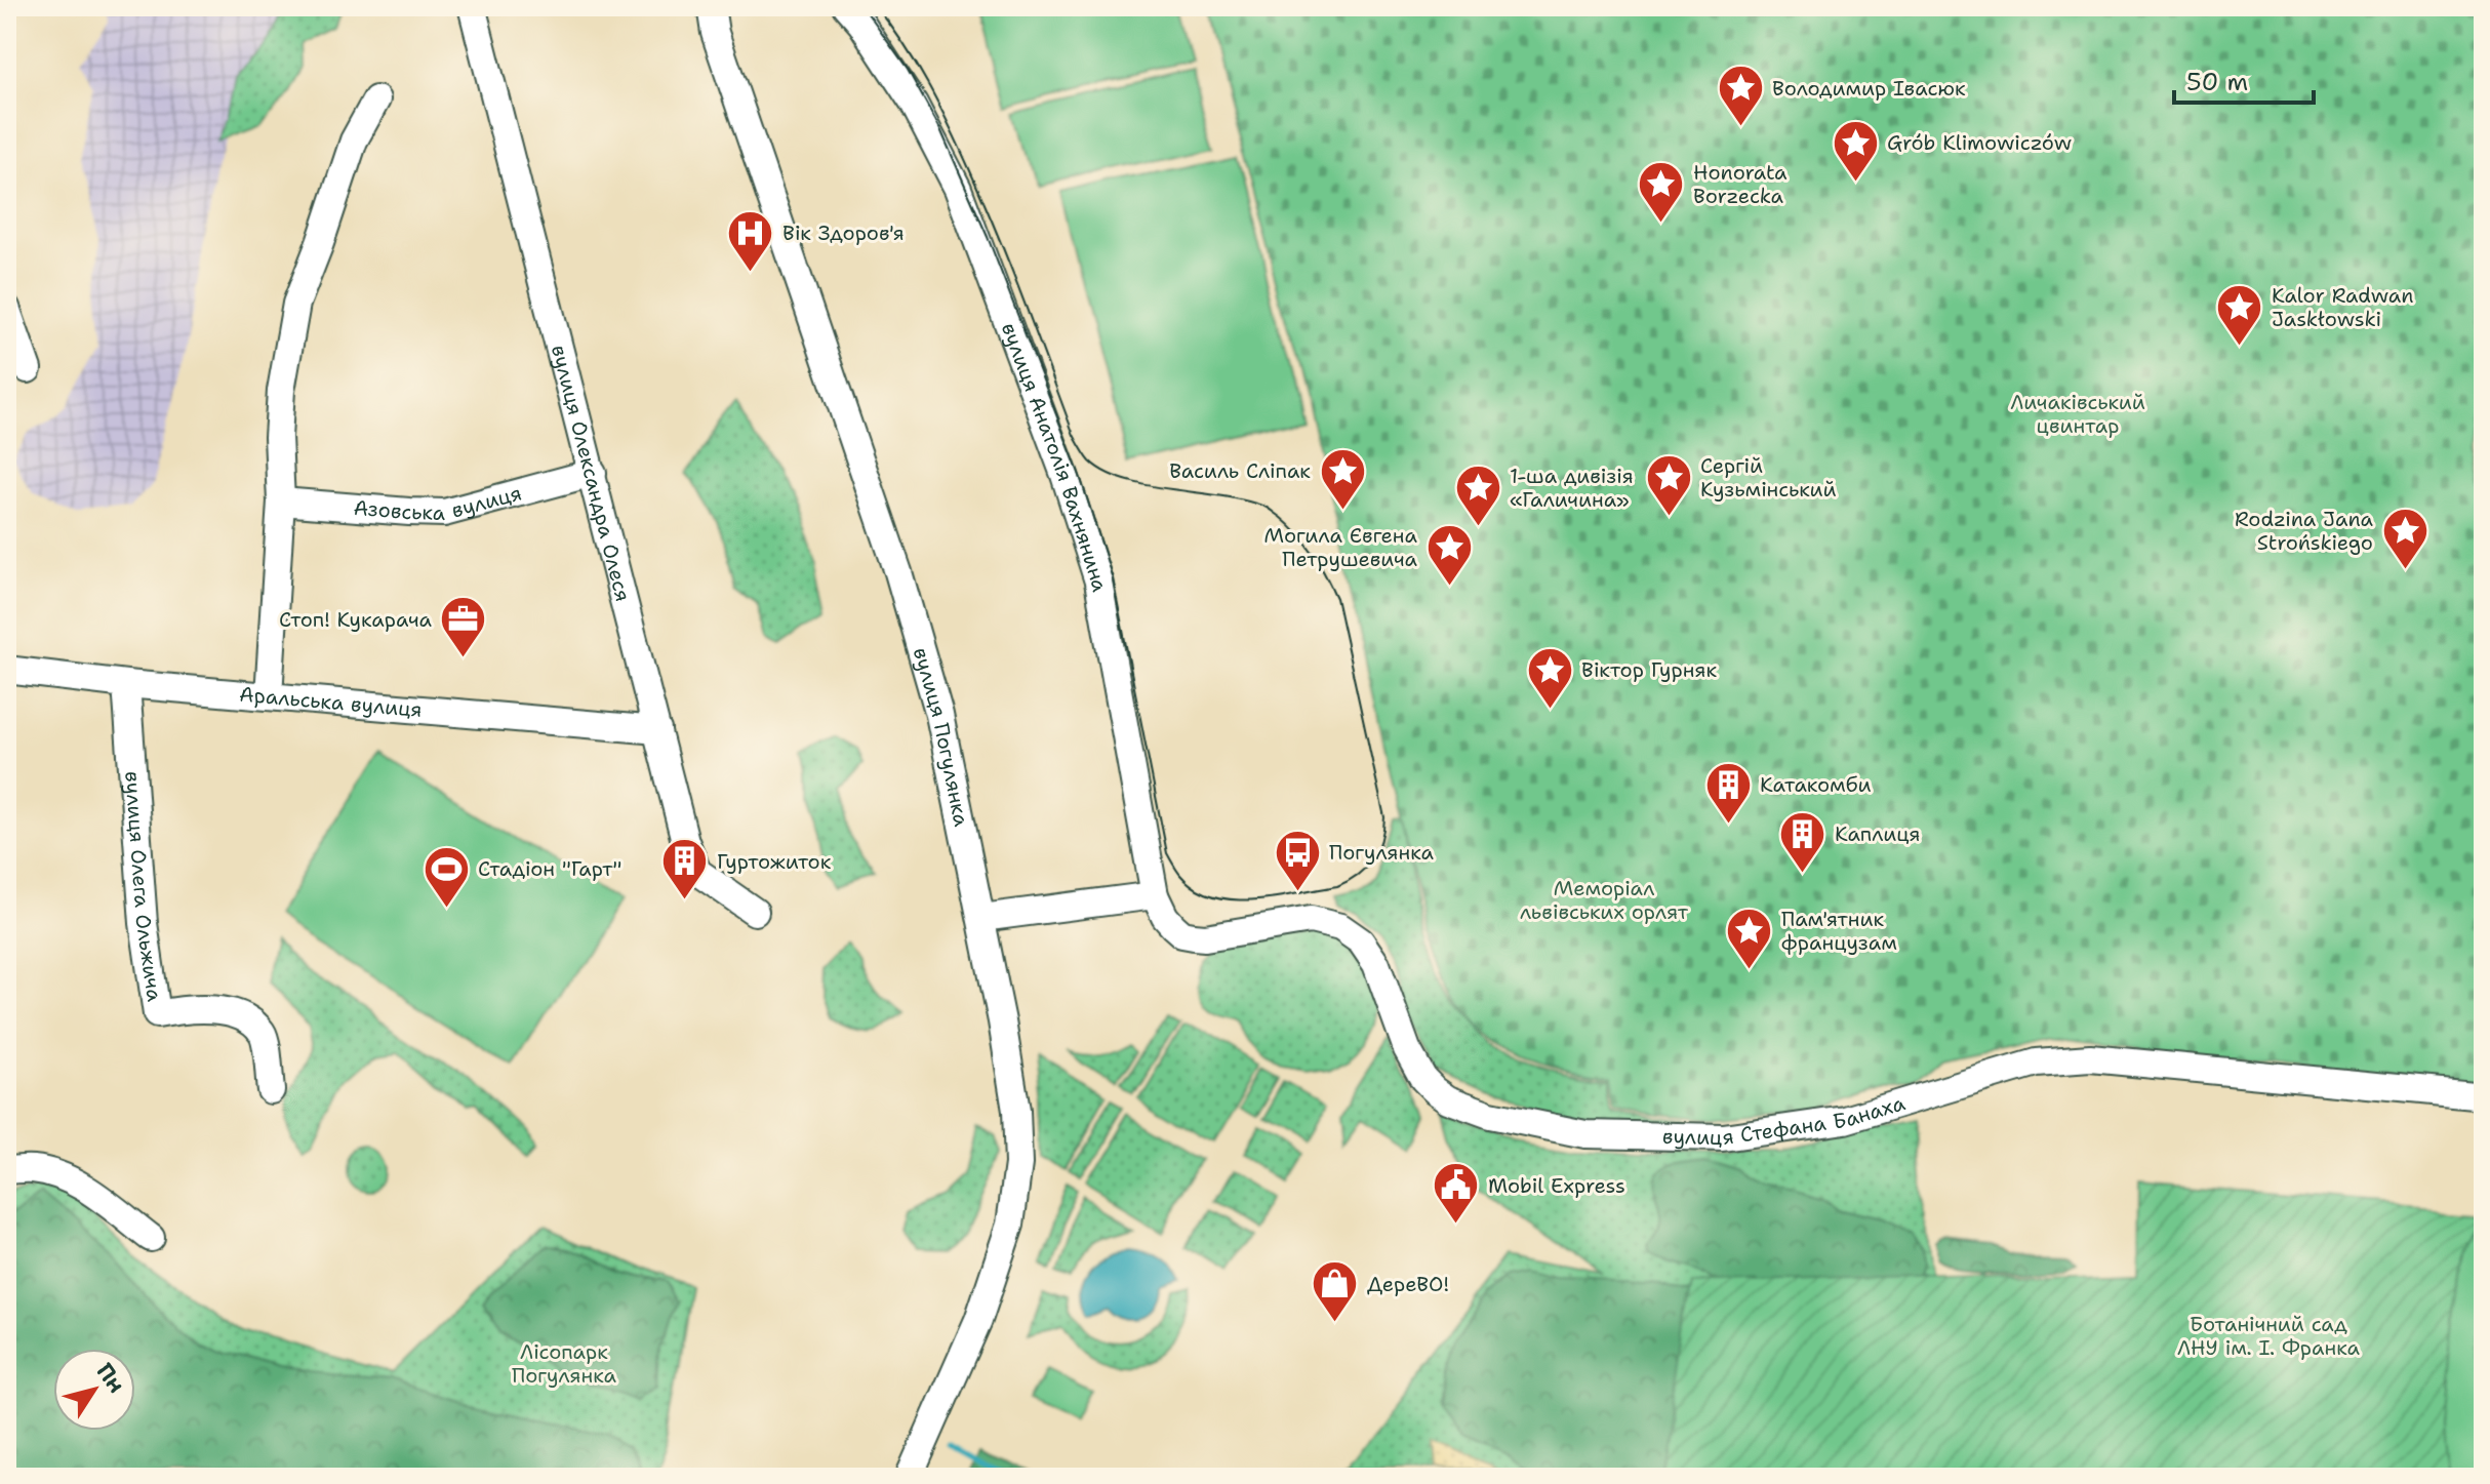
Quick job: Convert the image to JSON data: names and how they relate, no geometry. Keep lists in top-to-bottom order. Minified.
{"streets":{"street":["вулиця Анатолія Вахнянина","вулиця Олександра Олеся","Азовська вулиця","Аральська вулиця","вулиця Погулянка","вулиця Олега Ольжича","вулиця Стефана Банаха"]},"crossings":[["вулиця Анатолія Вахнянина","вулиця Стефана Банаха"],["вулиця Олександра Олеся","Азовська вулиця"],["вулиця Олександра Олеся","Аральська вулиця"],["Аральська вулиця","вулиця Олега Ольжича"]],"parks":["Личаківський цвинтар","Меморіал львівських орлят","Ботанічний сад ЛНУ ім. І. Франка","Лісопарк Погулянка"],"places":{"place":["Володимир Івасюк","Grób Klimowiczów","Honorata Borzecka","Kalor Radwan Jaskłowski","Василь Сліпак","Сергій Кузьмінський","1-ша дивізія «Галичина»","Rodzina Jana Strońskiego","Могила Євгена Петрушевича","Віктор Гурняк","Пам'ятник французам"],"hospital":["Вік Здоров'я"],"office":["Стоп! Кукарача"],"building":["Катакомби","Каплиця","Гуртожиток"],"bus stop":["Погулянка"],"sports":["Стадіон \"Гарт\""],"public building":["Mobil Express"],"shop":["ДереВО!"]},"scale_bar":"50 m","north":"top right"}
